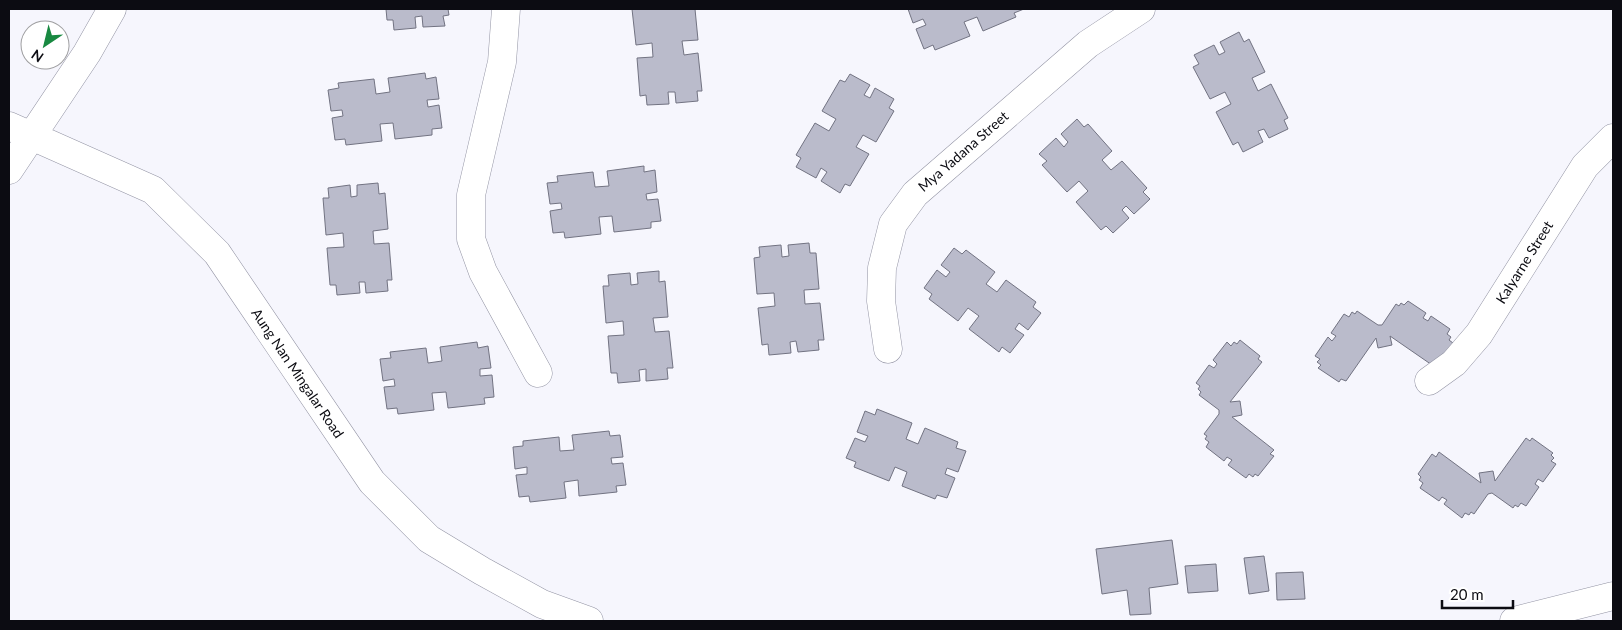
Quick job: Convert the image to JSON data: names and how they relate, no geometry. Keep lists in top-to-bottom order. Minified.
{"streets":{"street":["Mya Yadana Street","Kalyarne Street","Aung Nan Mingalar Road"]},"scale_bar":"20 m","north":"bottom left"}
